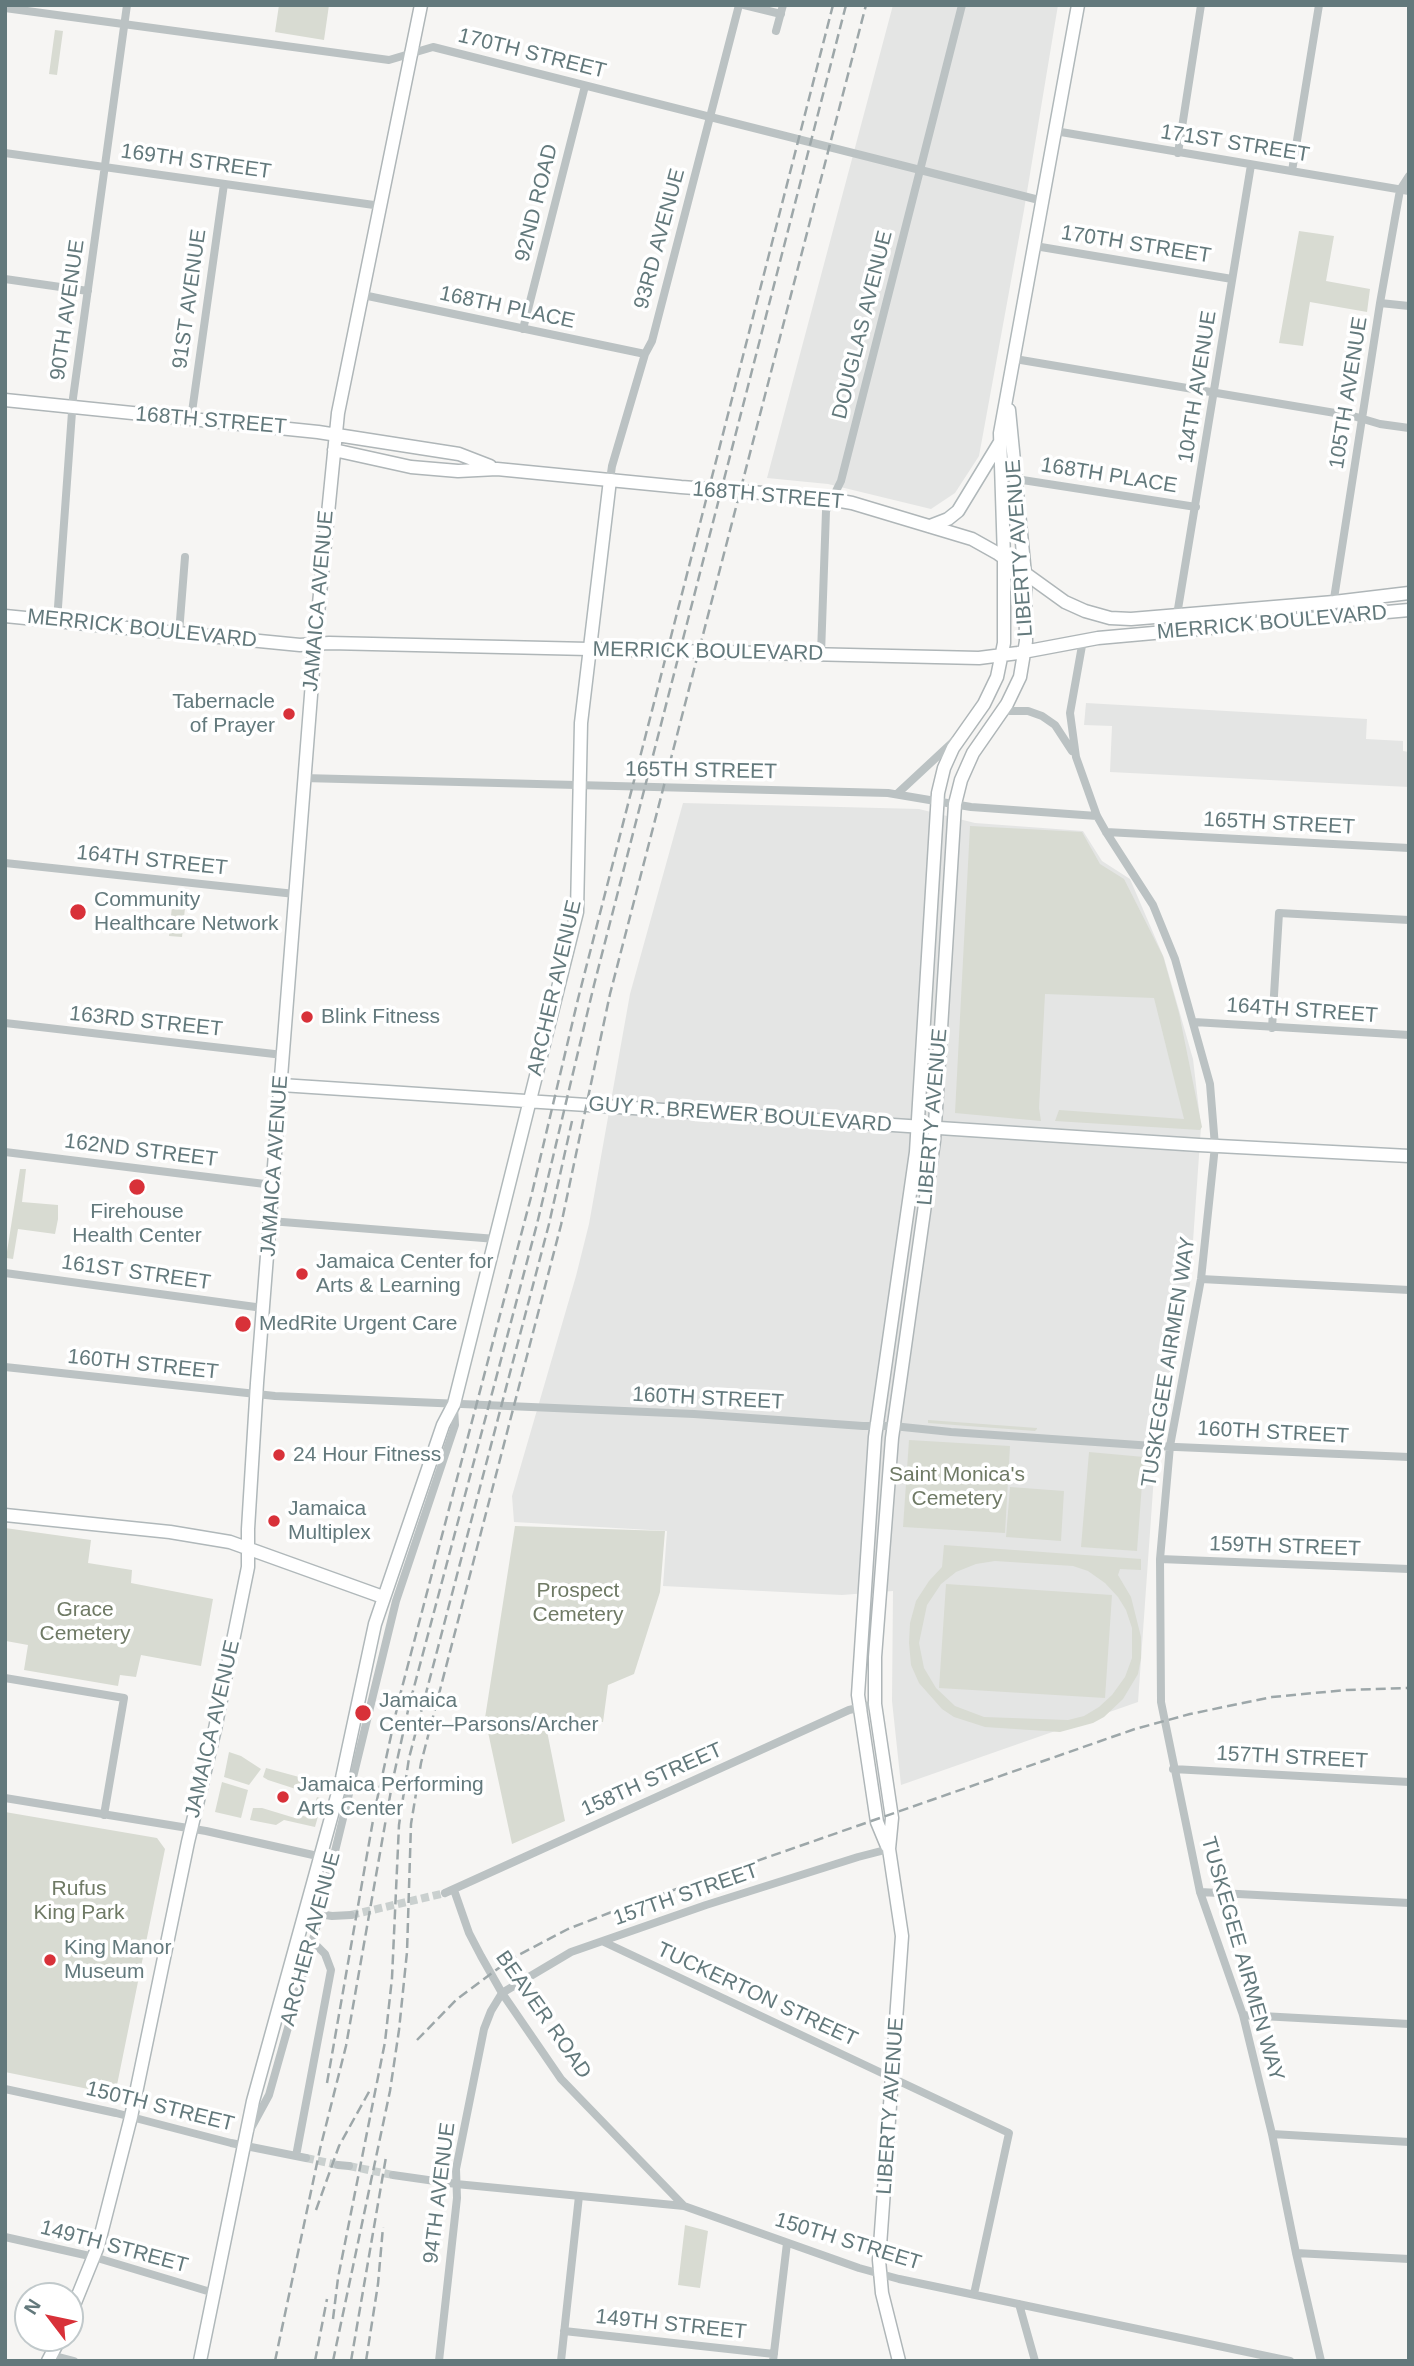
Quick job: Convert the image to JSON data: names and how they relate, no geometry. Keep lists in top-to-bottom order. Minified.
{"streets":{"main road":["168TH STREET","LIBERTY AVENUE","JAMAICA AVENUE","MERRICK BOULEVARD","ARCHER AVENUE","GUY R. BREWER BOULEVARD"],"street":["170TH STREET","171ST STREET","169TH STREET","92ND ROAD","93RD AVENUE","91ST AVENUE","168TH PLACE","90TH AVENUE","DOUGLAS AVENUE","104TH AVENUE","105TH AVENUE","165TH STREET","164TH STREET","163RD STREET","162ND STREET","161ST STREET","TUSKEGEE AIRMEN WAY","160TH STREET","159TH STREET","157TH STREET","158TH STREET","TUCKERTON STREET","BEAVER ROAD","150TH STREET","94TH AVENUE","149TH STREET"]},"crossings":[["170TH STREET","92ND ROAD"],["170TH STREET","93RD AVENUE"],["170TH STREET","90TH AVENUE"],["170TH STREET","DOUGLAS AVENUE"],["170TH STREET","104TH AVENUE"],["170TH STREET","LIBERTY AVENUE"],["170TH STREET","JAMAICA AVENUE"],["171ST STREET","104TH AVENUE"],["171ST STREET","105TH AVENUE"],["171ST STREET","LIBERTY AVENUE"],["169TH STREET","91ST AVENUE"],["169TH STREET","90TH AVENUE"],["169TH STREET","JAMAICA AVENUE"],["92ND ROAD","168TH PLACE"],["93RD AVENUE","168TH PLACE"],["93RD AVENUE","168TH STREET"],["93RD AVENUE","ARCHER AVENUE"],["91ST AVENUE","168TH STREET"],["168TH PLACE","104TH AVENUE"],["168TH PLACE","LIBERTY AVENUE"],["168TH PLACE","JAMAICA AVENUE"],["90TH AVENUE","168TH STREET"],["90TH AVENUE","MERRICK BOULEVARD"],["DOUGLAS AVENUE","168TH STREET"],["DOUGLAS AVENUE","MERRICK BOULEVARD"],["104TH AVENUE","MERRICK BOULEVARD"],["105TH AVENUE","MERRICK BOULEVARD"],["168TH STREET","LIBERTY AVENUE"],["168TH STREET","JAMAICA AVENUE"],["168TH STREET","MERRICK BOULEVARD"],["168TH STREET","ARCHER AVENUE"],["LIBERTY AVENUE","MERRICK BOULEVARD"],["LIBERTY AVENUE","165TH STREET"],["LIBERTY AVENUE","GUY R. BREWER BOULEVARD"],["LIBERTY AVENUE","TUSKEGEE AIRMEN WAY"],["LIBERTY AVENUE","160TH STREET"],["LIBERTY AVENUE","157TH STREET"],["LIBERTY AVENUE","158TH STREET"],["LIBERTY AVENUE","TUCKERTON STREET"],["LIBERTY AVENUE","150TH STREET"],["JAMAICA AVENUE","MERRICK BOULEVARD"],["JAMAICA AVENUE","165TH STREET"],["JAMAICA AVENUE","164TH STREET"],["JAMAICA AVENUE","163RD STREET"],["JAMAICA AVENUE","GUY R. BREWER BOULEVARD"],["JAMAICA AVENUE","162ND STREET"],["JAMAICA AVENUE","161ST STREET"],["JAMAICA AVENUE","160TH STREET"],["JAMAICA AVENUE","150TH STREET"],["JAMAICA AVENUE","149TH STREET"],["MERRICK BOULEVARD","ARCHER AVENUE"],["MERRICK BOULEVARD","TUSKEGEE AIRMEN WAY"],["165TH STREET","ARCHER AVENUE"],["165TH STREET","TUSKEGEE AIRMEN WAY"],["164TH STREET","TUSKEGEE AIRMEN WAY"],["ARCHER AVENUE","GUY R. BREWER BOULEVARD"],["ARCHER AVENUE","160TH STREET"],["ARCHER AVENUE","150TH STREET"],["ARCHER AVENUE","149TH STREET"],["GUY R. BREWER BOULEVARD","TUSKEGEE AIRMEN WAY"],["TUSKEGEE AIRMEN WAY","160TH STREET"],["TUSKEGEE AIRMEN WAY","159TH STREET"],["TUSKEGEE AIRMEN WAY","157TH STREET"],["157TH STREET","TUCKERTON STREET"],["157TH STREET","BEAVER ROAD"],["157TH STREET","94TH AVENUE"],["158TH STREET","BEAVER ROAD"],["TUCKERTON STREET","150TH STREET"],["BEAVER ROAD","150TH STREET"],["BEAVER ROAD","94TH AVENUE"],["150TH STREET","94TH AVENUE"]],"parks":["Saint Monica's Cemetery","Prospect Cemetery","Grace Cemetery","Rufus King Park"],"places":["Tabernacle of Prayer","Community Healthcare Network","Blink Fitness","Firehouse Health Center","Jamaica Center for Arts & Learning","MedRite Urgent Care","24 Hour Fitness","Jamaica Multiplex","Jamaica Center–Parsons/Archer","Jamaica Performing Arts Center","King Manor Museum"],"north":"top left"}
